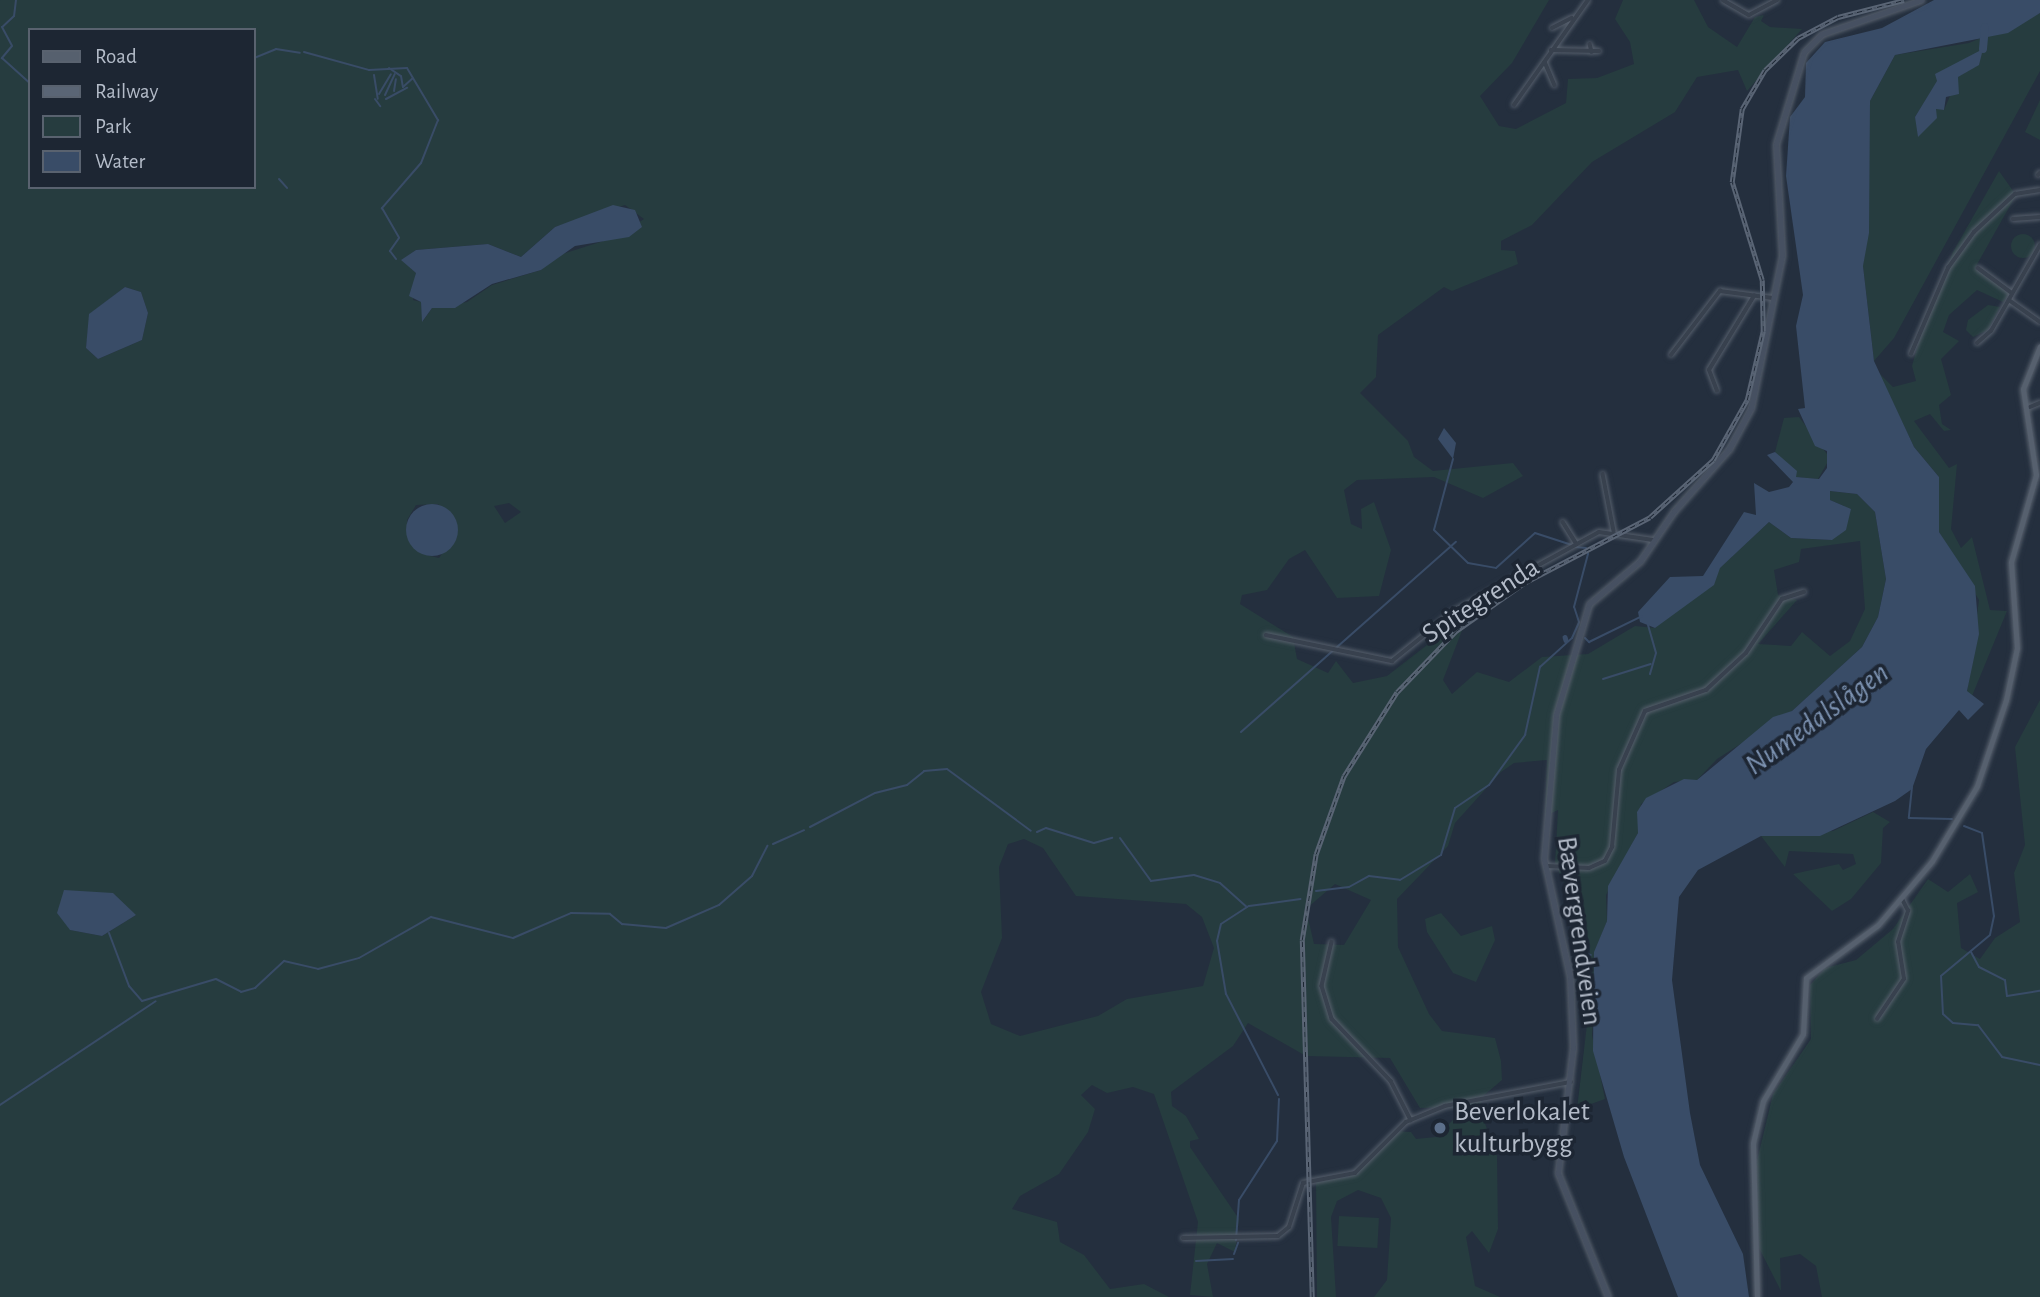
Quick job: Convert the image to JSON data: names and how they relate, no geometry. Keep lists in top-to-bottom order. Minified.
{"streets":{"main road":["Bævergrendveien"],"street":["Spitegrenda"]},"water":["Numedalslågen"],"places":["Beverlokalet kulturbygg"],"legend":["Road","Railway","Park","Water"]}
